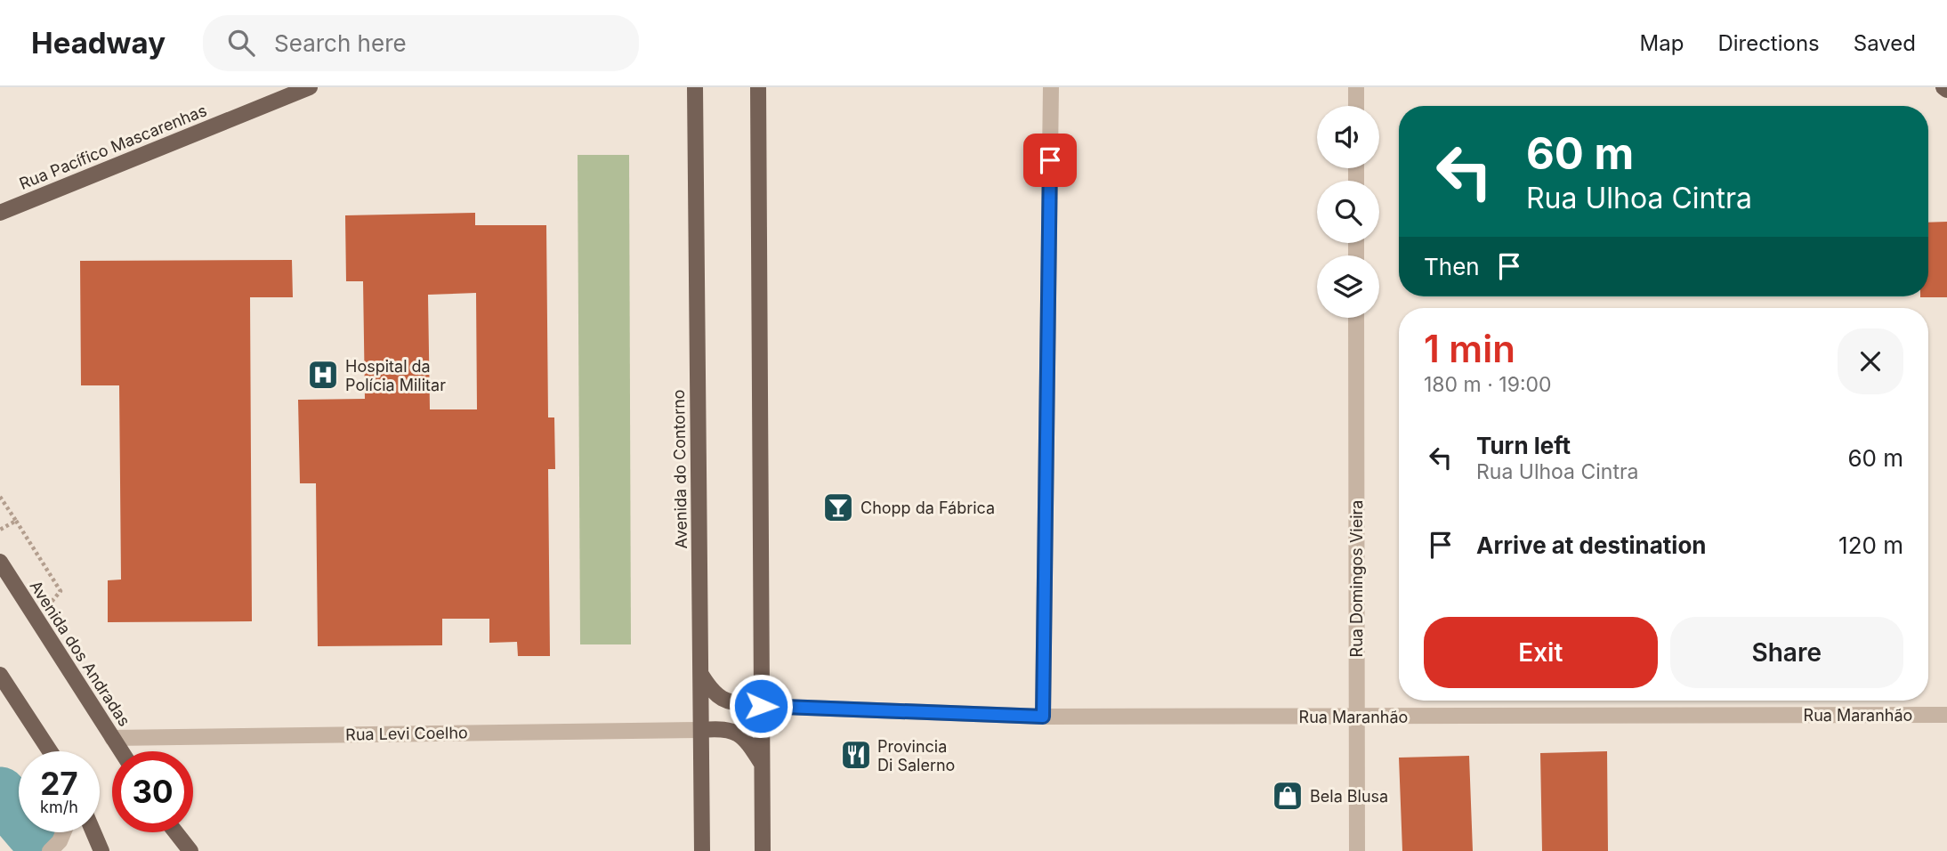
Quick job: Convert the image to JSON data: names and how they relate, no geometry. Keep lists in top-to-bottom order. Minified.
{"streets":{"main road":["Rua Pacífico Mascarenhas","Avenida do Contorno","Avenida dos Andradas"],"street":["Rua Domingos Vieira","Rua Maranhão","Rua Levi Coelho"]},"crossings":[["Avenida do Contorno","Rua Levi Coelho"],["Rua Domingos Vieira","Rua Maranhão"],["Avenida dos Andradas","Rua Levi Coelho"]],"places":{"hospital":["Hospital da Polícia Militar"],"bar":["Chopp da Fábrica"],"restaurant":["Provincia Di Salerno"],"shop":["Bela Blusa"]},"page":{"header":"Headway","search":"Search here","nav":["Map","Directions","Saved"],"turn":["60 m","Rua Ulhoa Cintra"],"then":"Then","heading":["1 min","180 m · 19:00"],"list":[{"name":"Turn left","note":"Rua Ulhoa Cintra","value":"60 m"},{"name":"Arrive at destination","value":"120 m"}],"buttons":["Exit","Share"],"speed":"27 km/h","limit":"30"}}
